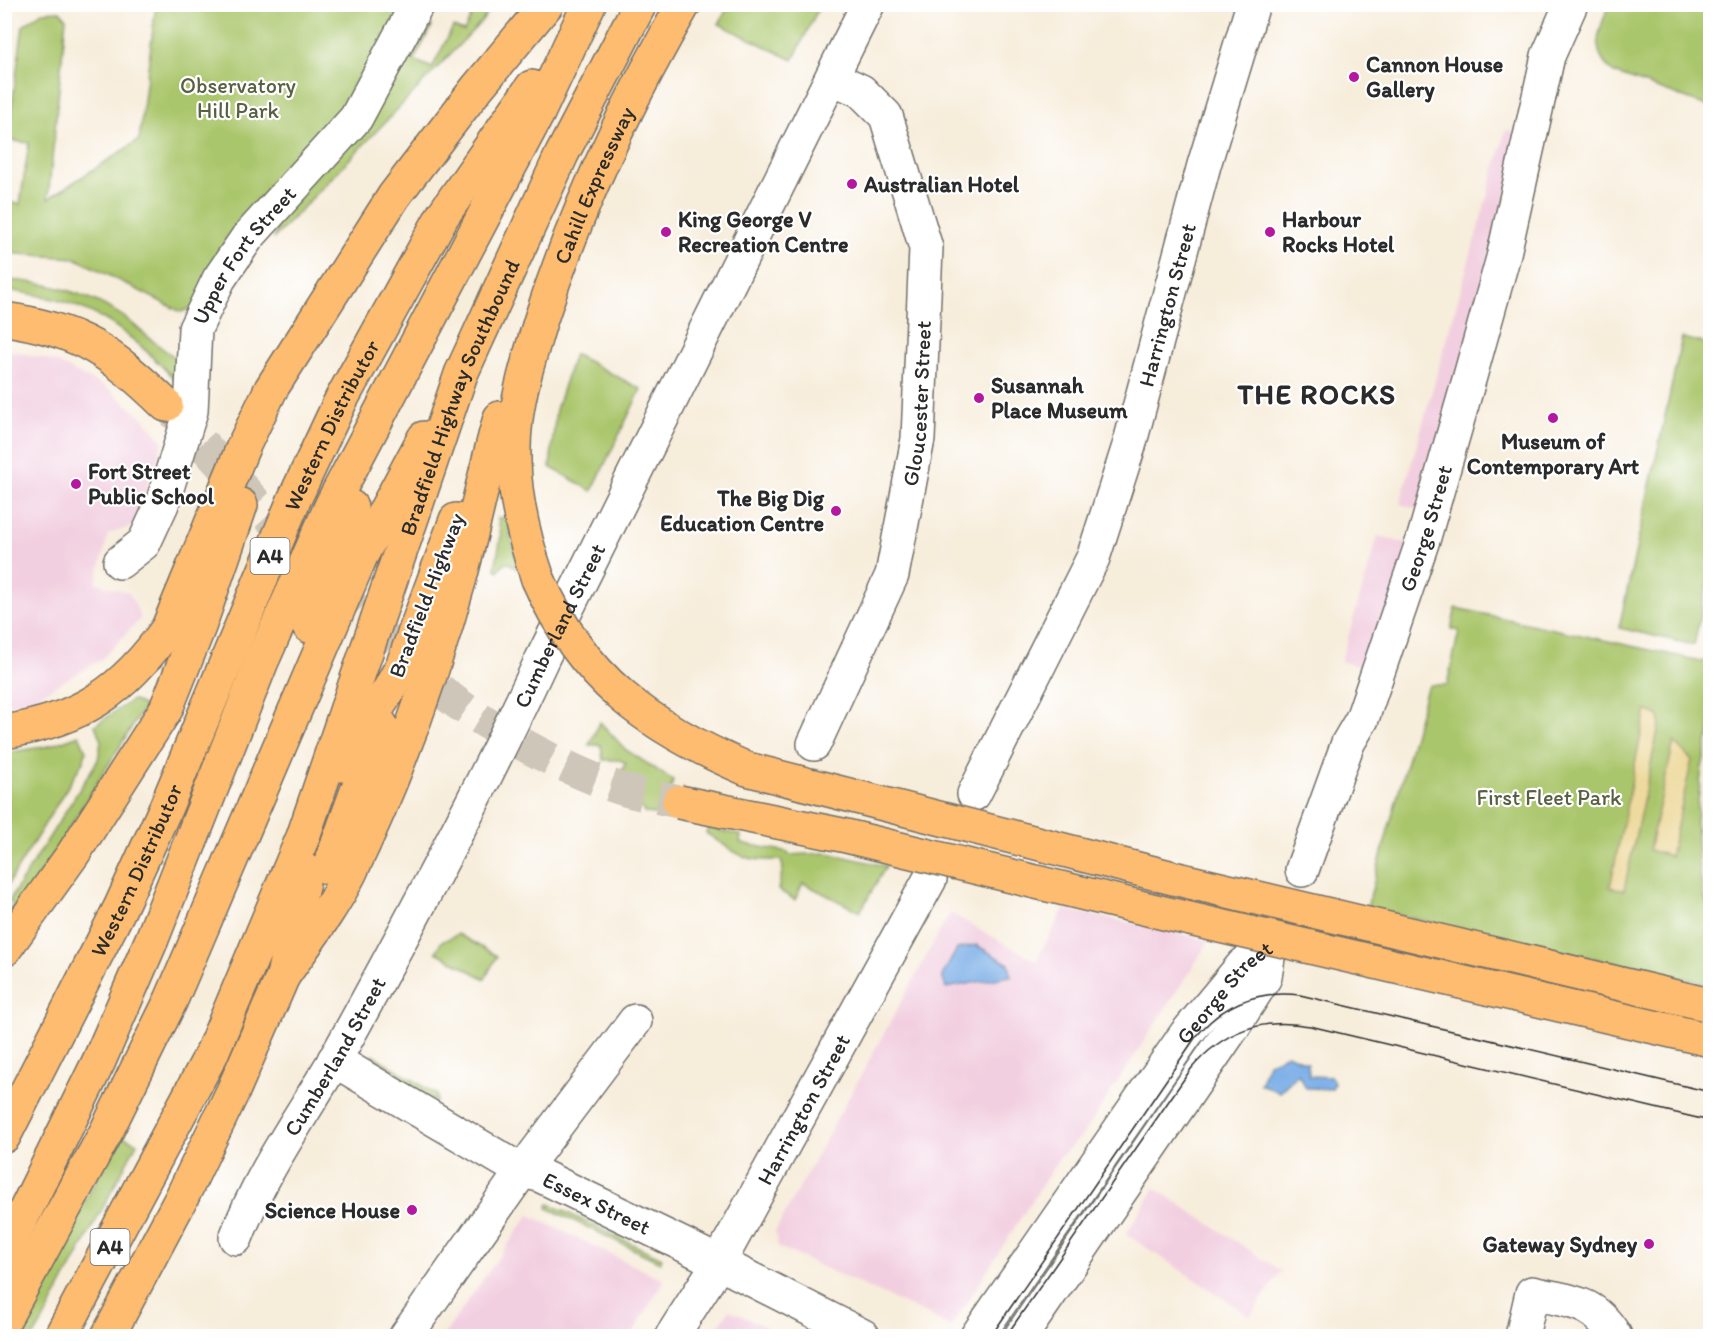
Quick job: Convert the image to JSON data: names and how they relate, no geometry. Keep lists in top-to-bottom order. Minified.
{"streets":{"highway":["Cahill Expressway","Bradfield Highway Southbound","Western Distributor","A4","Bradfield Highway"],"street":["Upper Fort Street","Harrington Street","Gloucester Street","George Street","Cumberland Street","Essex Street"]},"crossings":[["Cahill Expressway","Bradfield Highway"],["Harrington Street","Essex Street"],["Bradfield Highway Southbound","A4"],["Bradfield Highway Southbound","Bradfield Highway"],["Gloucester Street","Cumberland Street"],["A4","Bradfield Highway"],["Cumberland Street","Essex Street"]],"districts":["THE ROCKS"],"parks":["Observatory Hill Park","First Fleet Park"],"places":["Cannon House Gallery","Australian Hotel","King George V Recreation Centre","Harbour Rocks Hotel","Susannah Place Museum","Museum of Contemporary Art","Fort Street Public School","The Big Dig Education Centre","Science House","Gateway Sydney"]}
